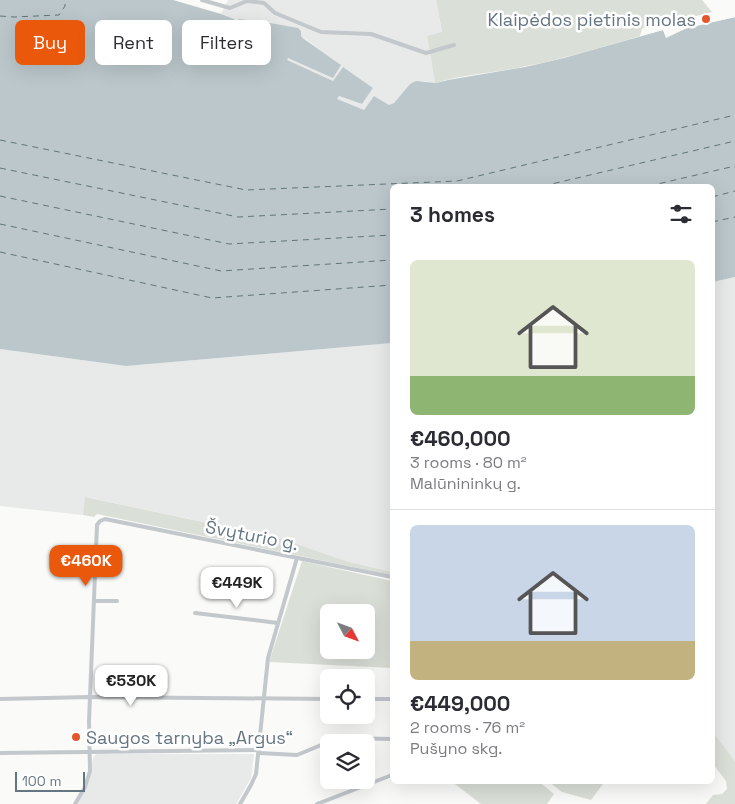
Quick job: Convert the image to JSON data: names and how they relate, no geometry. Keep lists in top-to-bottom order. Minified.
{"streets":{"street":["Švyturio g."]},"places":["Klaipėdos pietinis molas","Saugos tarnyba „Argus“"],"scale_bar":"100 m","north":"bottom right","page":{"chip":["Buy","Rent","Filters"],"heading":"3 homes","list":[{"name":"€460,000","note":"3 rooms · 80 m² · Malūnininkų g."},{"name":"€449,000","note":"2 rooms · 76 m² · Pušyno skg."}],"price":["€460K","€449K","€530K"],"scale":"100 m"}}
